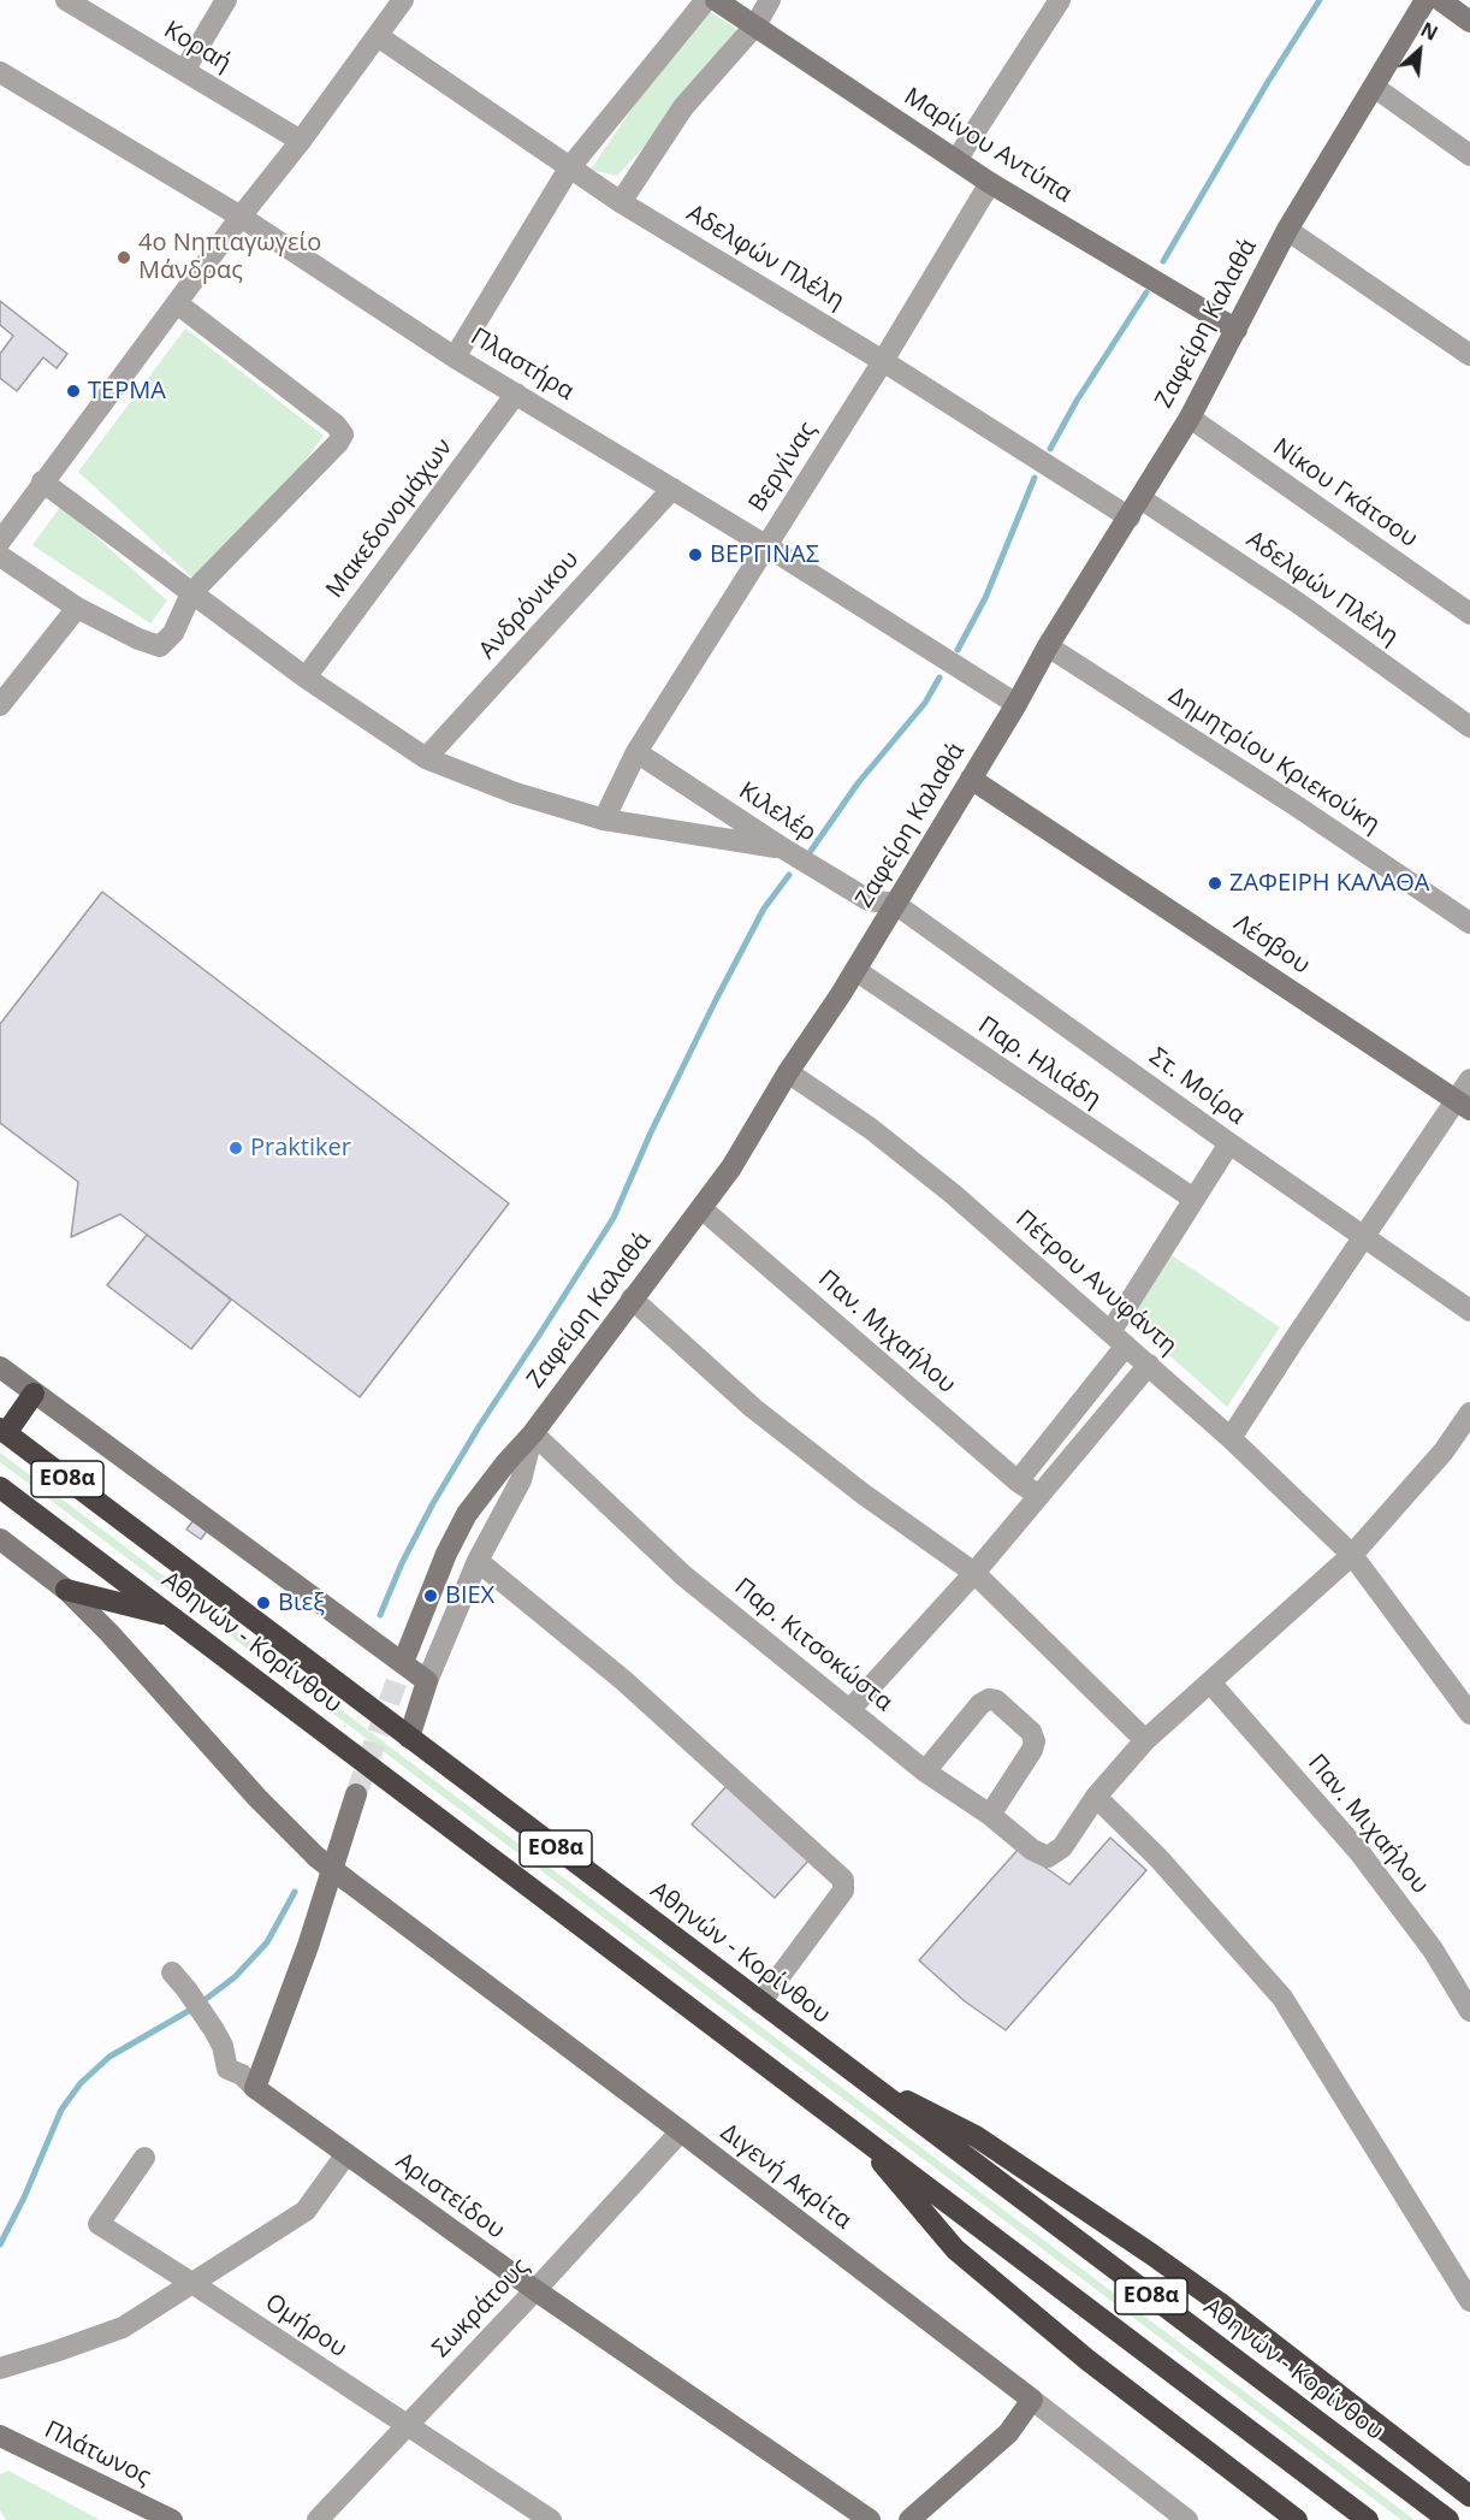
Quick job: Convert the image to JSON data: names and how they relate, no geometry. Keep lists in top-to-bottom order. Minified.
{"streets":{"highway":["ΕΟ8α","Αθηνών - Κορίνθου"],"street":["Κοραή","Μαρίνου Αντύπα","Αδελφών Πλέλη","Ζαφείρη Καλαθά","Πλαστήρα","Βεργίνας","Νίκου Γκάτσου","Μακεδονομάχων","Ανδρόνικου","Δημητρίου Κριεκούκη","Κιλελέρ","Λέσβου","Παρ. Ηλιάδη","Στ. Μοίρα","Πέτρου Ανυφάντη","Παν. Μιχαήλου","Παρ. Κιτσοκώστα","Διγενή Ακρίτα","Αριστείδου","Σωκράτους","Ομήρου","Πλάτωνος"]},"crossings":[["Μαρίνου Αντύπα","Ζαφείρη Καλαθά"],["Μαρίνου Αντύπα","Βεργίνας"],["Αδελφών Πλέλη","Ζαφείρη Καλαθά"],["Αδελφών Πλέλη","Βεργίνας"],["Ζαφείρη Καλαθά","Πλαστήρα"],["Ζαφείρη Καλαθά","Νίκου Γκάτσου"],["Ζαφείρη Καλαθά","Δημητρίου Κριεκούκη"],["Ζαφείρη Καλαθά","Κιλελέρ"],["Ζαφείρη Καλαθά","Λέσβου"],["Ζαφείρη Καλαθά","Παρ. Ηλιάδη"],["Ζαφείρη Καλαθά","Στ. Μοίρα"],["Ζαφείρη Καλαθά","Πέτρου Ανυφάντη"],["Ζαφείρη Καλαθά","Παν. Μιχαήλου"],["Ζαφείρη Καλαθά","Παρ. Κιτσοκώστα"],["Πλαστήρα","Βεργίνας"],["Πλαστήρα","Μακεδονομάχων"],["Πλαστήρα","Ανδρόνικου"],["Βεργίνας","Κιλελέρ"],["Κιλελέρ","Στ. Μοίρα"],["Διγενή Ακρίτα","Σωκράτους"],["Αριστείδου","Σωκράτους"],["Σωκράτους","Ομήρου"]],"places":["4ο Νηπιαγωγείο Μάνδρας","ΤΕΡΜΑ","ΒΕΡΓΙΝΑΣ","ΖΑΦΕΙΡΗ ΚΑΛΑΘΑ","Praktiker","ΒΙΕΧ","Βιεξ"],"north":"top right"}
